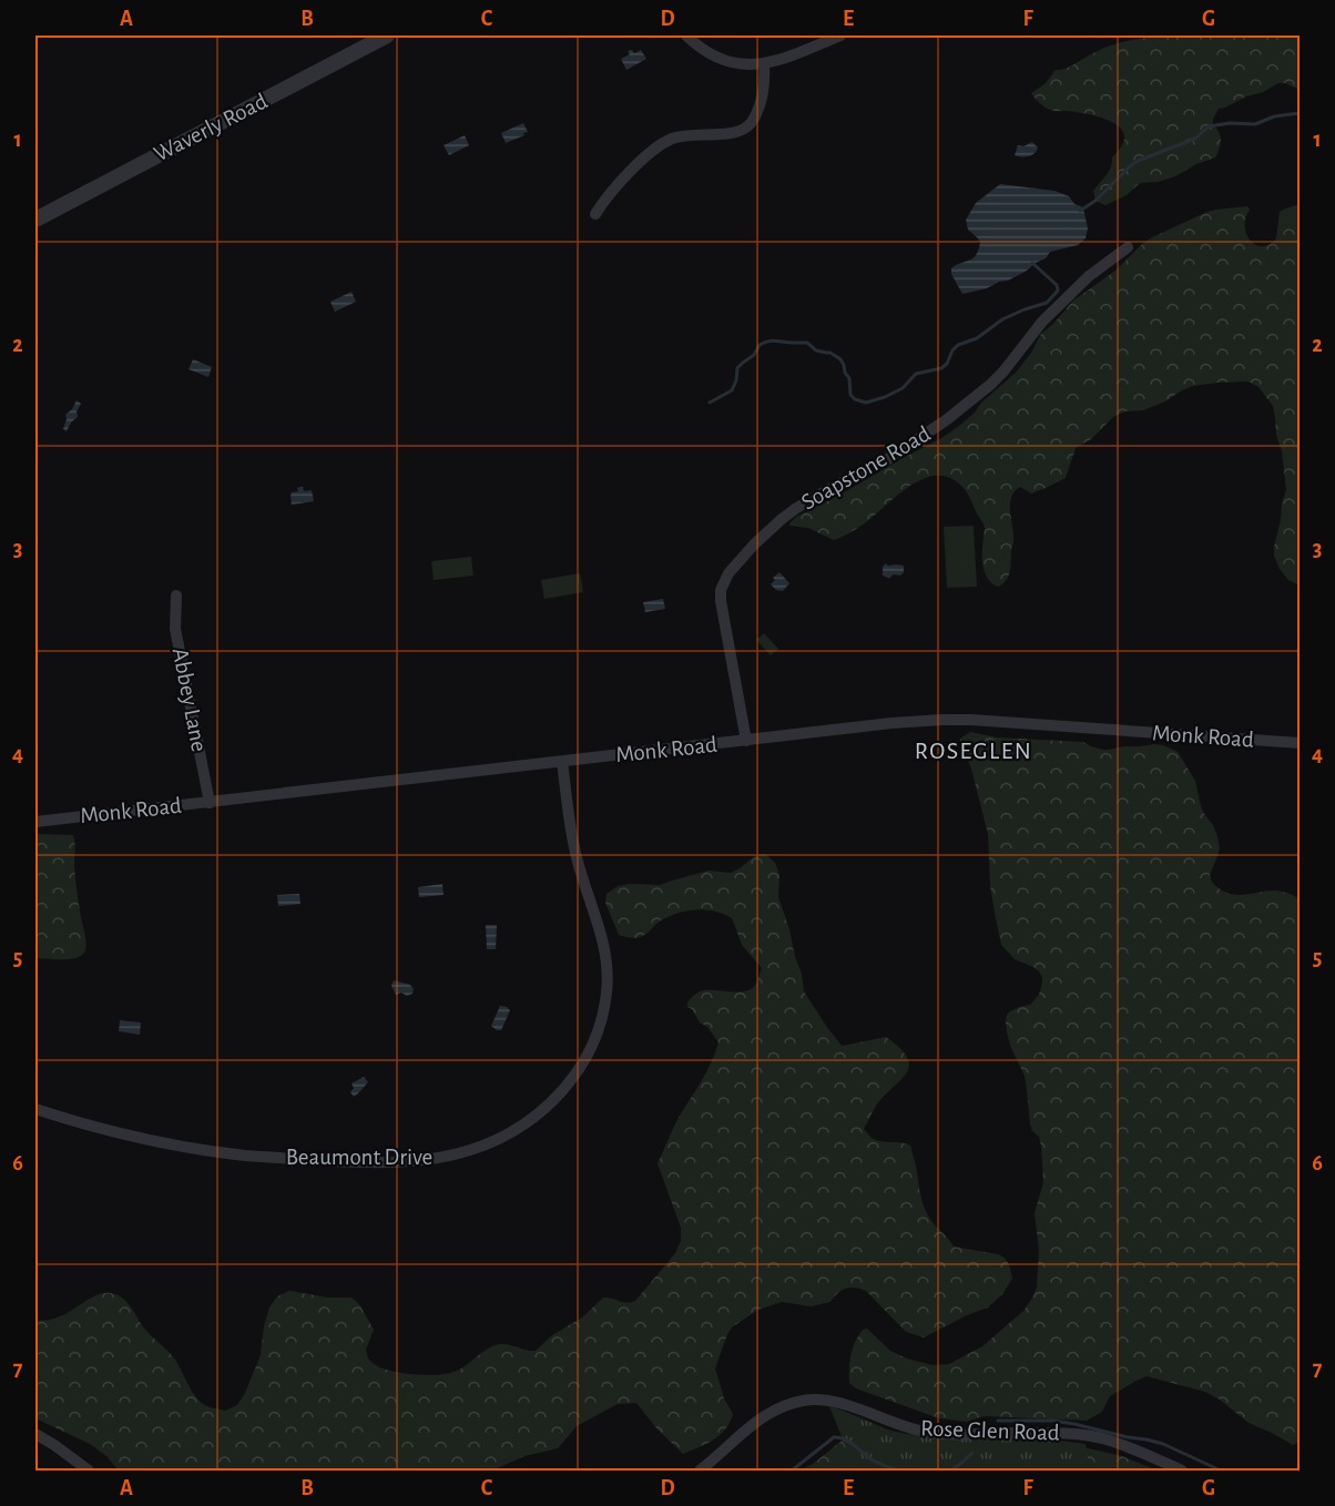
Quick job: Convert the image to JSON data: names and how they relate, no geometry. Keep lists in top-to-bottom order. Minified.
{"streets":{"street":["Waverly Road","Soapstone Road","Abbey Lane","Monk Road","Beaumont Drive","Rose Glen Road"]},"crossings":[["Soapstone Road","Monk Road"],["Abbey Lane","Monk Road"],["Monk Road","Beaumont Drive"]],"districts":["ROSEGLEN"],"grid":{"columns":["A","B","C","D","E","F","G"],"rows":["1","2","3","4","5","6","7"]}}
